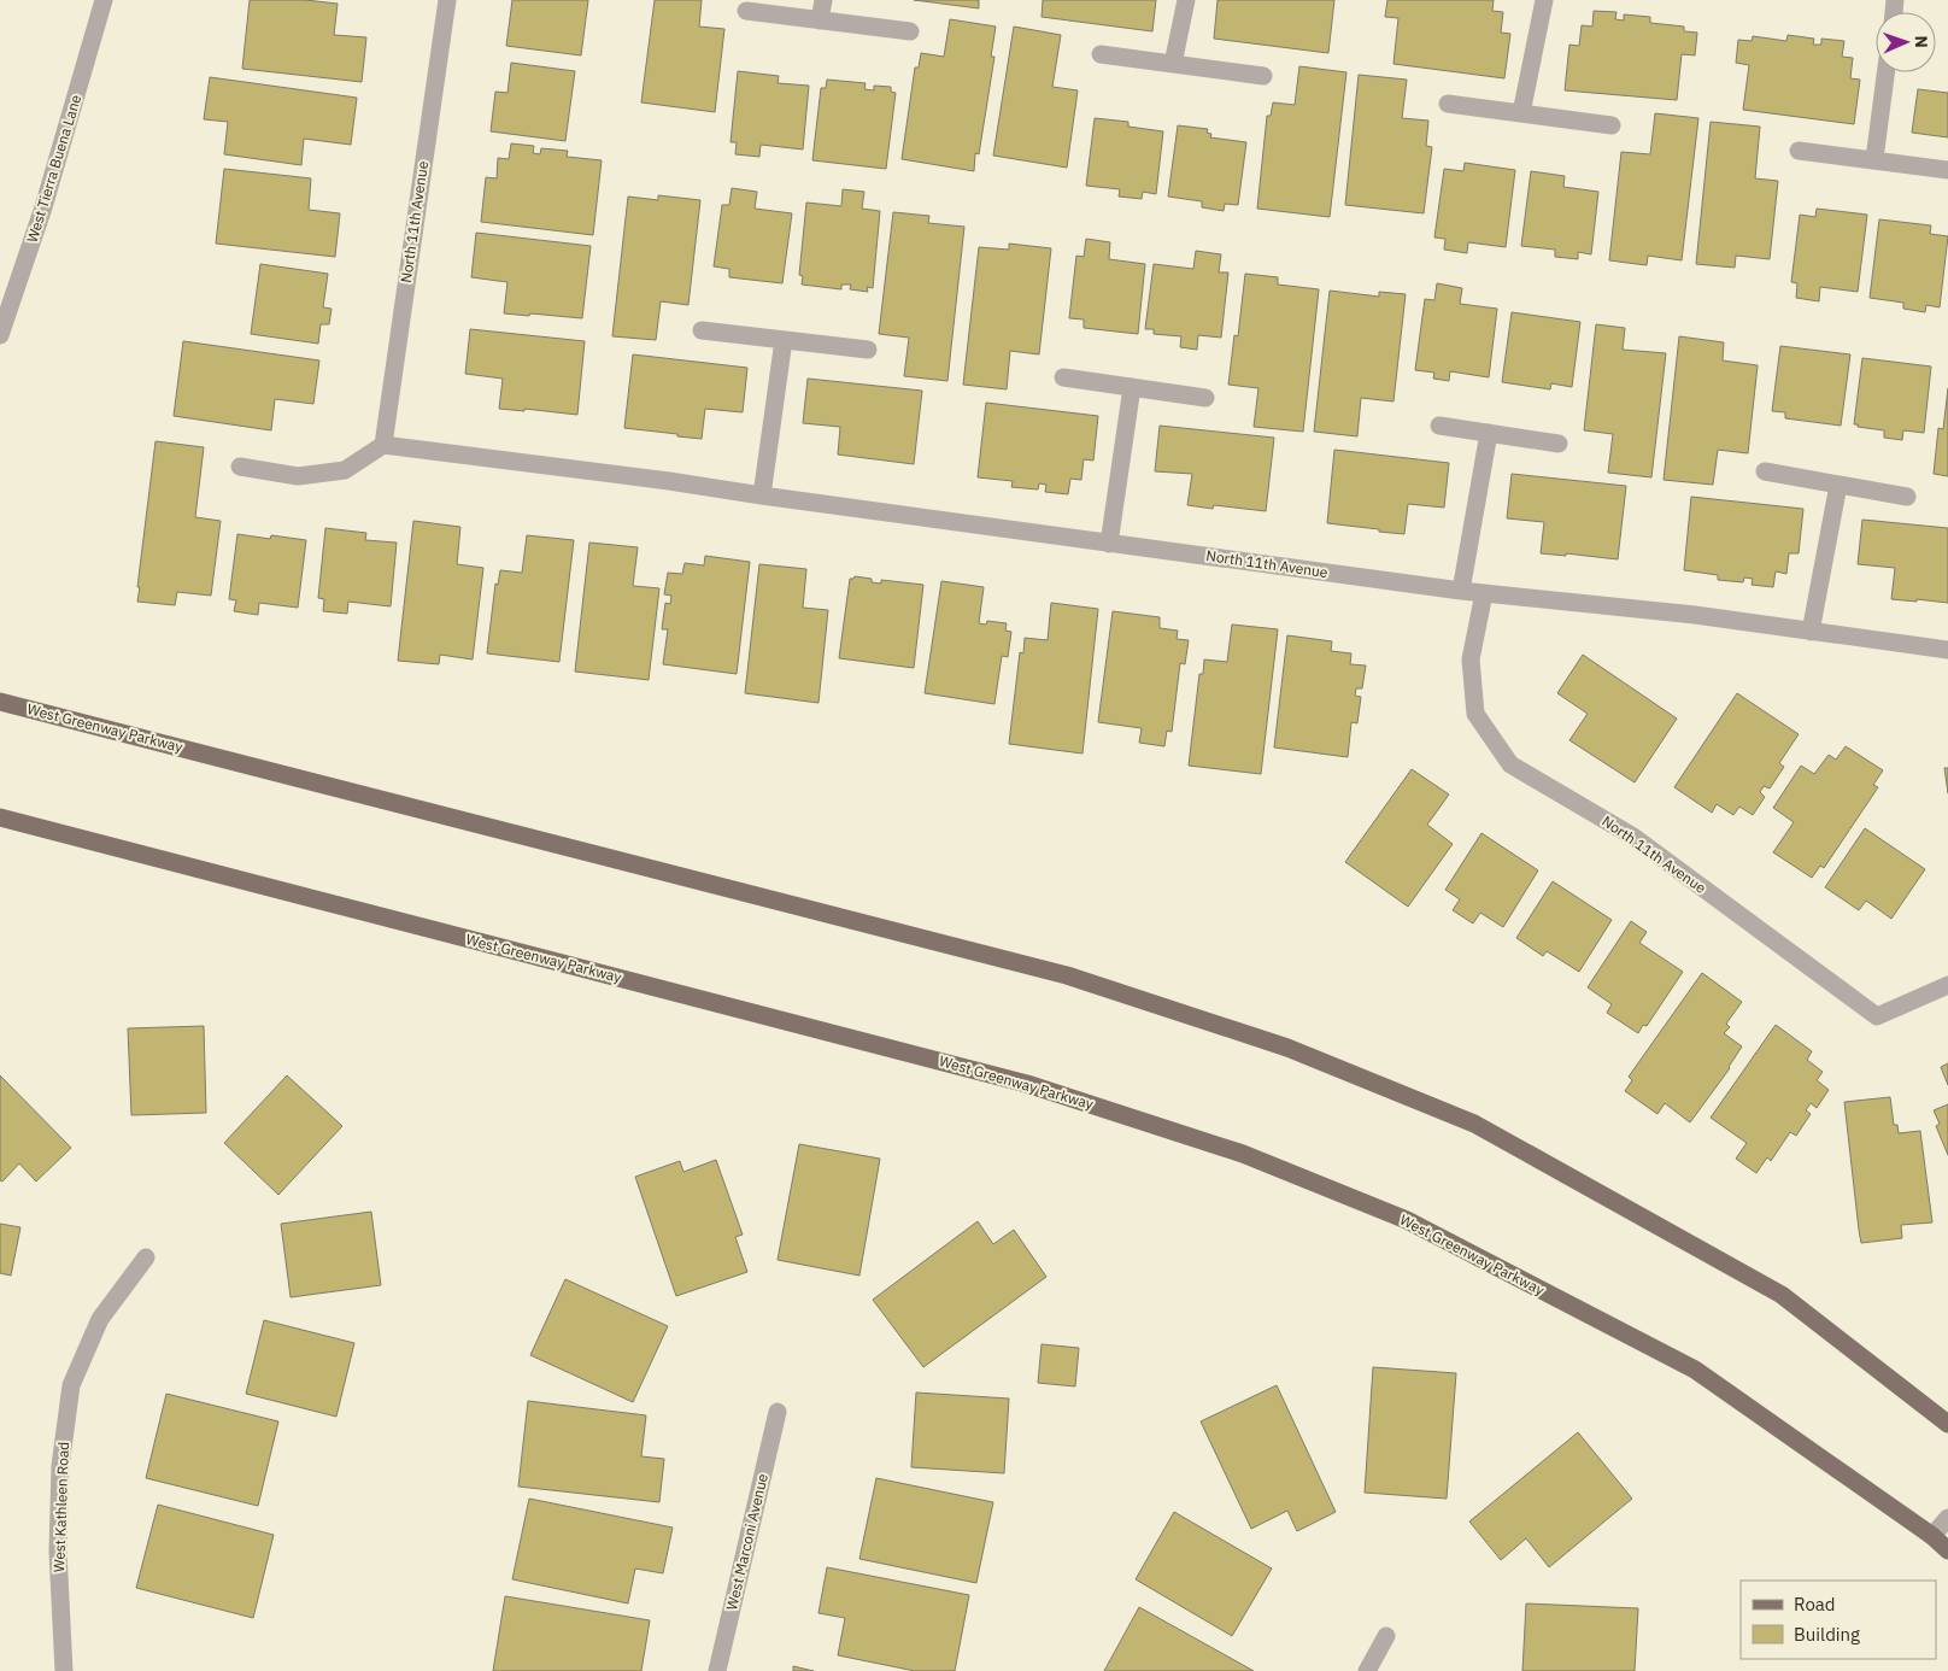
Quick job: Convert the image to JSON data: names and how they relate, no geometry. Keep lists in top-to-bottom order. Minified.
{"streets":{"main road":["West Greenway Parkway"],"street":["West Tierra Buena Lane","North 11th Avenue","West Kathleen Road","West Marconi Avenue"]},"legend":["Road","Building"],"north":"right"}
